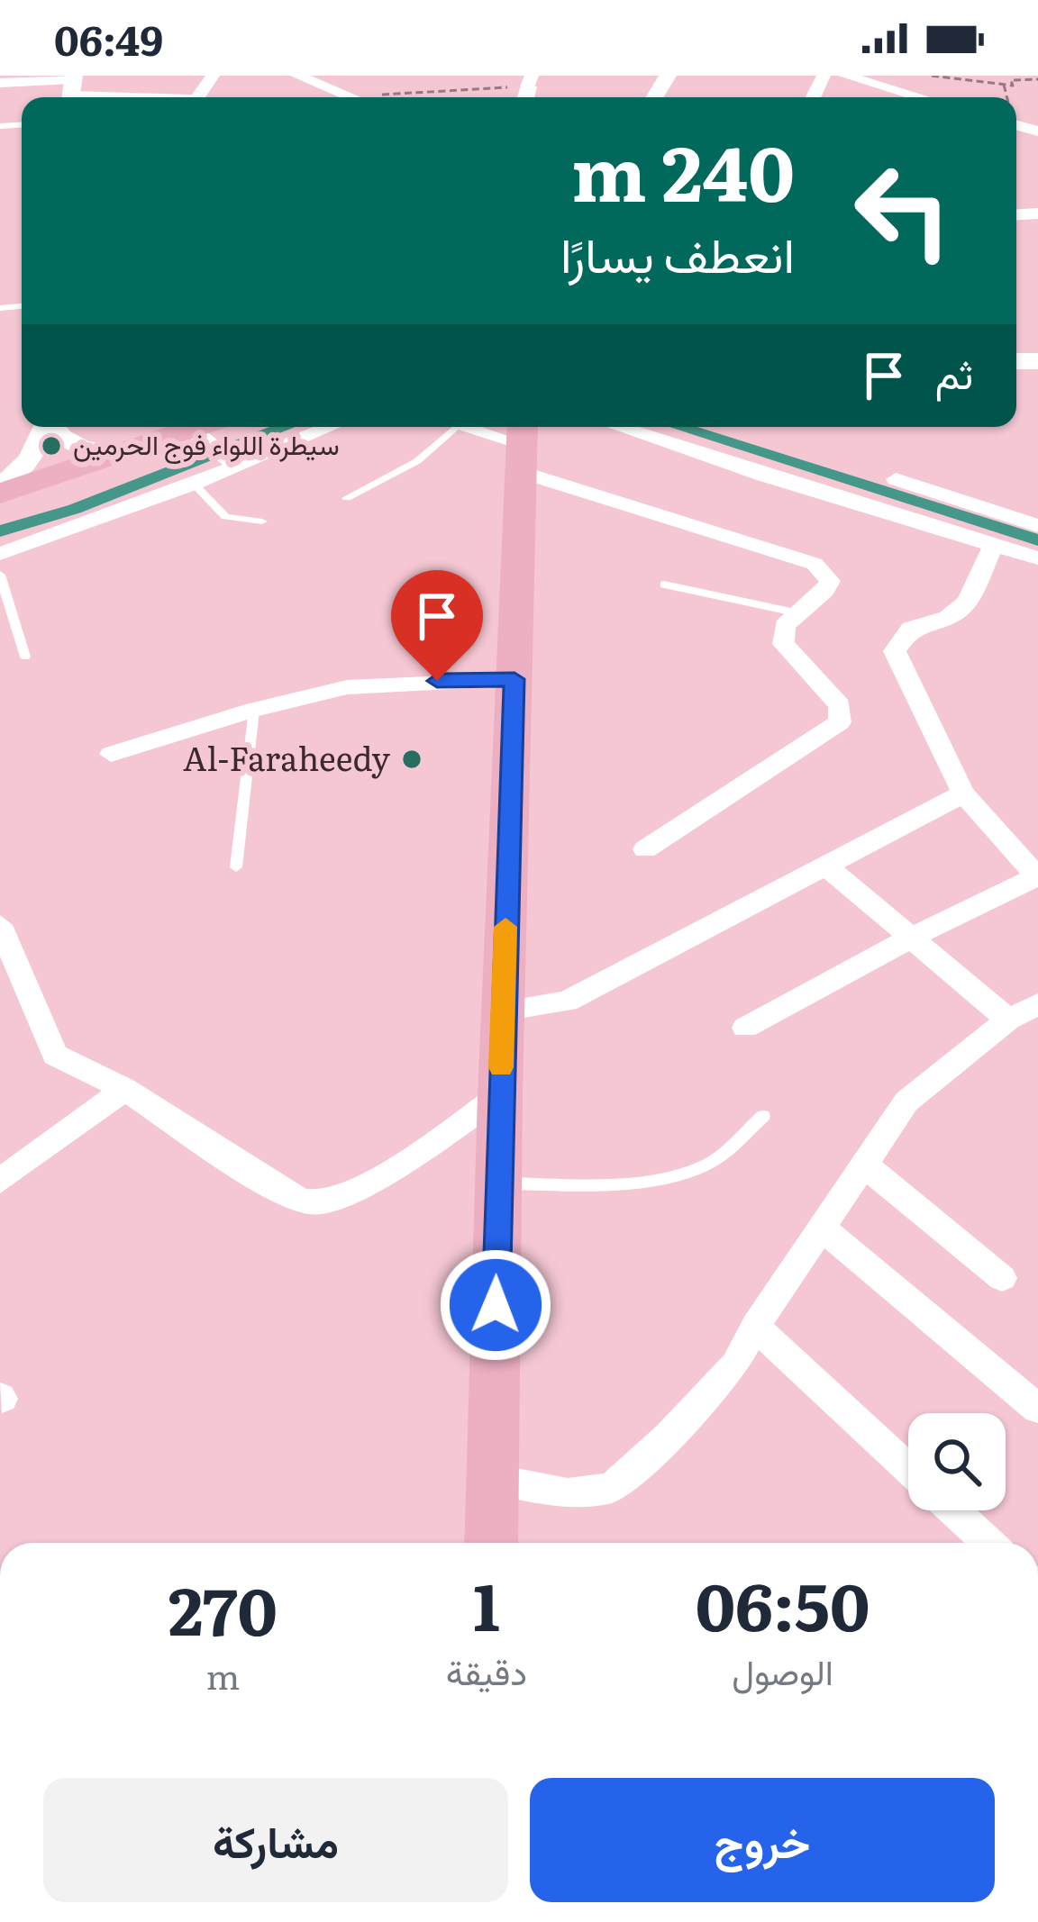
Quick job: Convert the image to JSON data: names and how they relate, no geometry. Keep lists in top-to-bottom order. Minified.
{"places":["سيطرة اللواء فوج الحرمين","Al-Faraheedy"],"page":{"status":"06:49","turn":["240 m","انعطف يسارًا"],"then":"ثم","eta":["06:50","الوصول","1","دقيقة","270","m"],"buttons":["خروج","مشاركة"]}}
